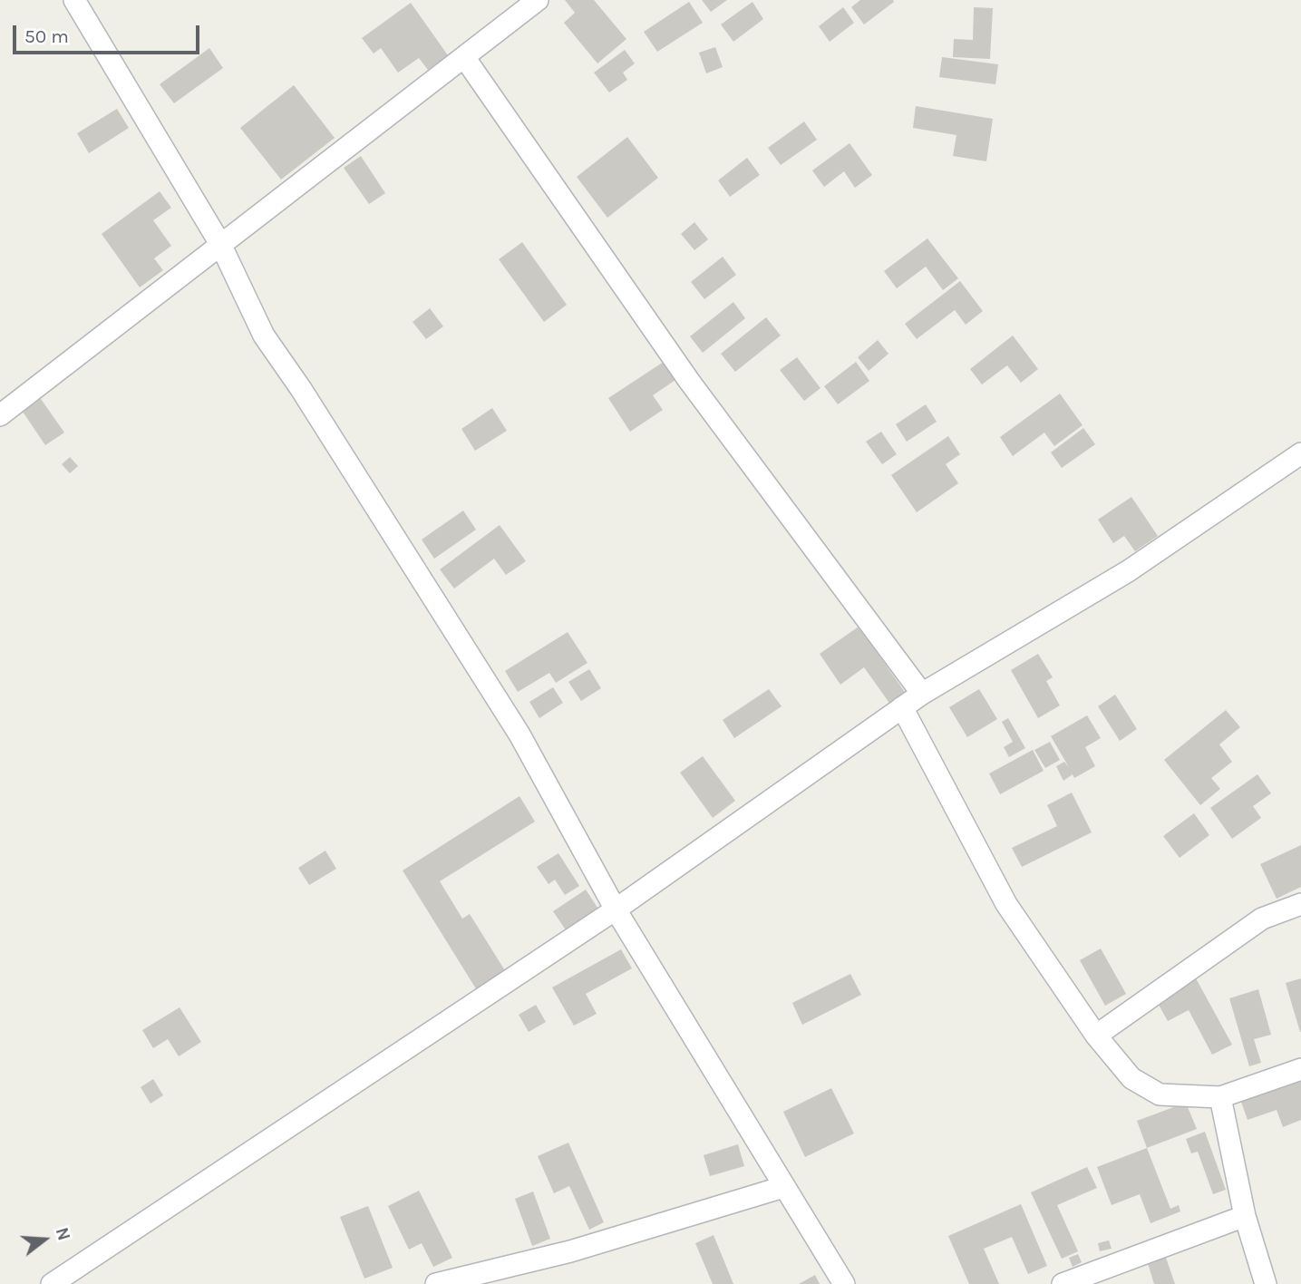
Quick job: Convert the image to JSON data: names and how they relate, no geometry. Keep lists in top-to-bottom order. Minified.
{"scale_bar":"50 m","north":"right"}
